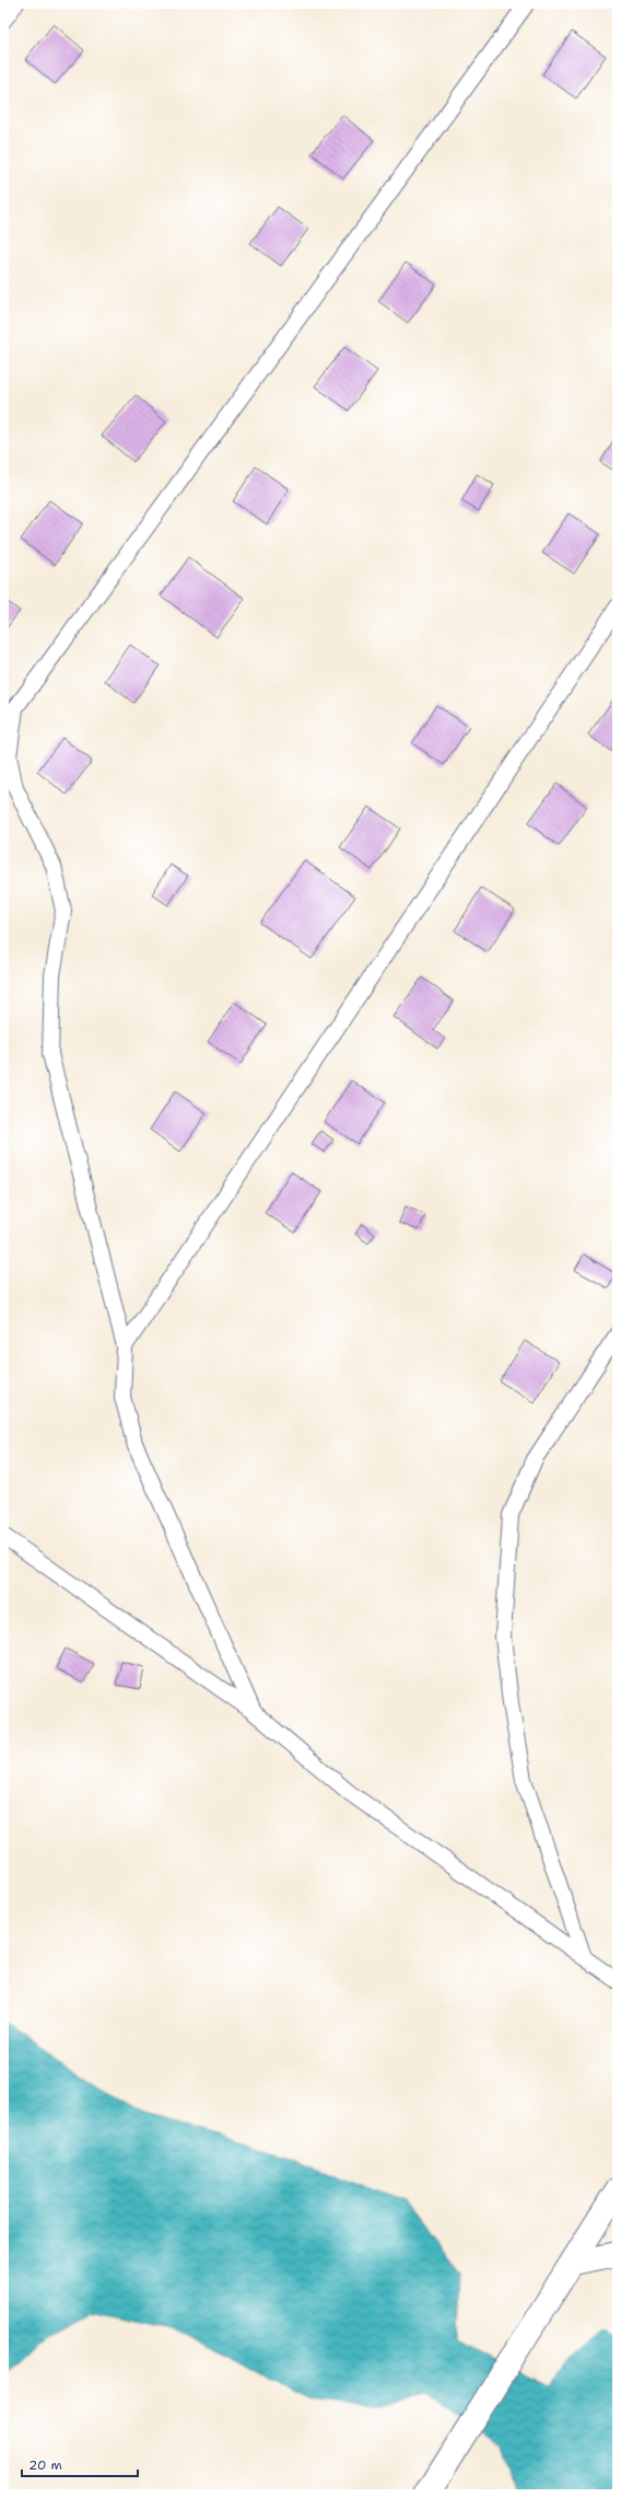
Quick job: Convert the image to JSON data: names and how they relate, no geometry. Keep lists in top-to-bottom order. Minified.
{"scale_bar":"20 m"}
